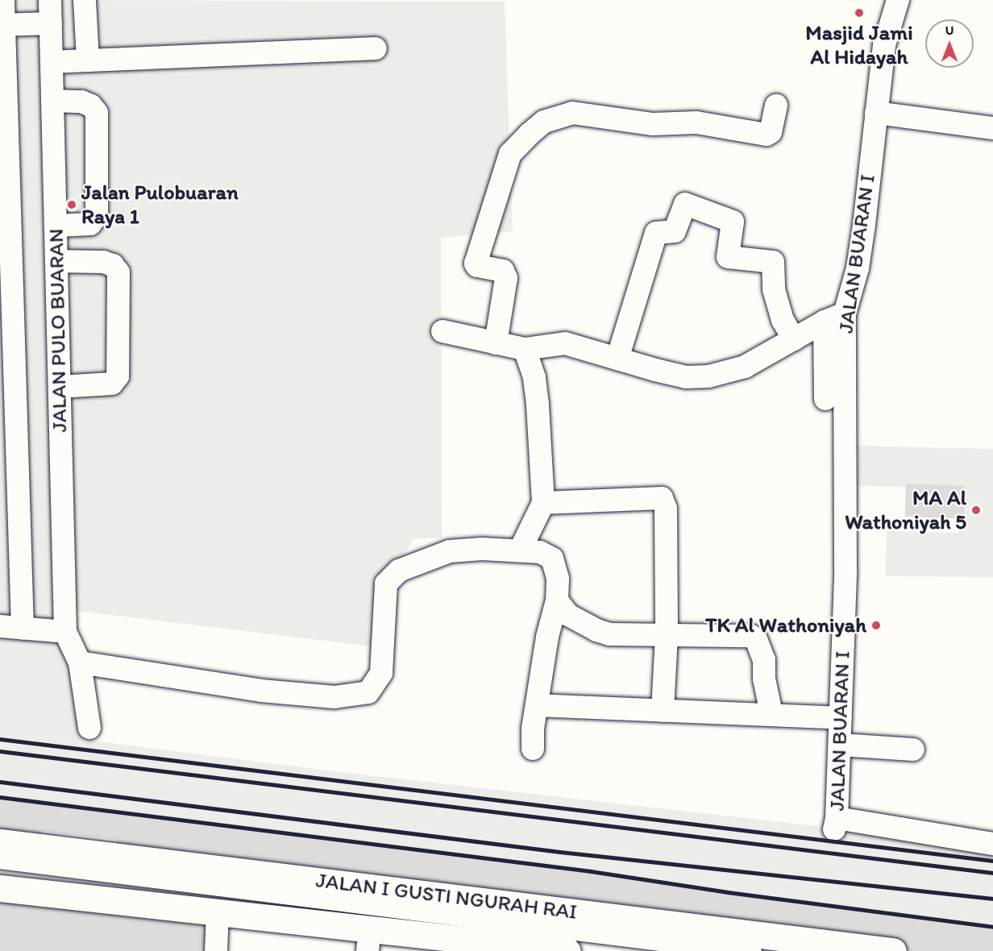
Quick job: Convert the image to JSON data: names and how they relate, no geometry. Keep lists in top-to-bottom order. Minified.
{"streets":{"main road":["JALAN I GUSTI NGURAH RAI"],"street":["JALAN BUARAN I","JALAN PULO BUARAN"]},"places":["Masjid Jami Al Hidayah","Jalan Pulobuaran Raya 1","MA Al Wathoniyah 5","TK Al Wathoniyah"],"north":"top"}
